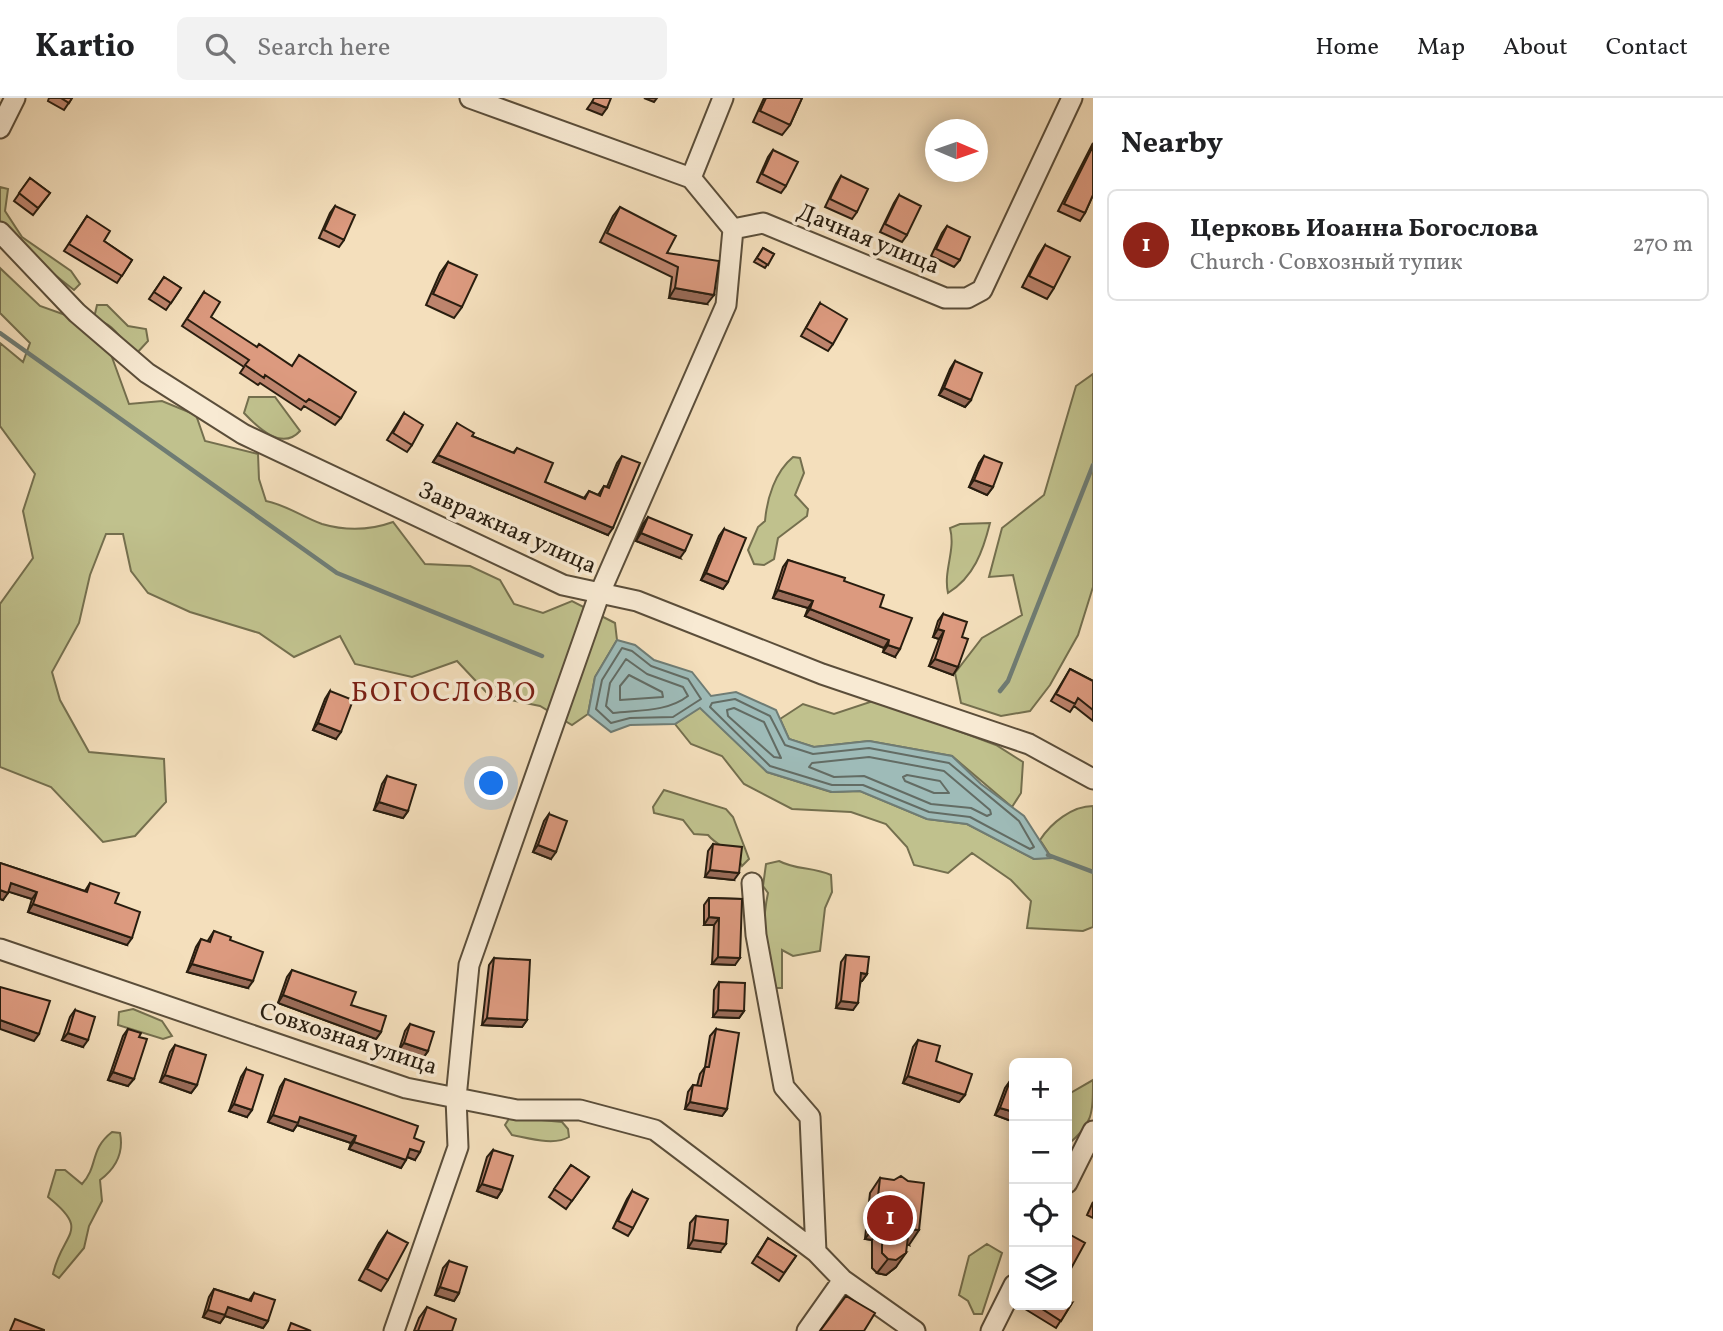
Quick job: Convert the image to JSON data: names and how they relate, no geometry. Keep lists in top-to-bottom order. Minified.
{"streets":{"street":["Дачная улица","Завражная улица","Совхозная улица"]},"districts":["БОГОСЛОВО"],"north":"right","page":{"header":"Kartio","search":"Search here","nav":["Home","Map","About","Contact"],"heading":"Nearby","list":[{"mark":"1","name":"Церковь Иоанна Богослова","note":"Church · Совхозный тупик","value":"270 m"}],"map_buttons":["+","−"],"pins":"1"}}
